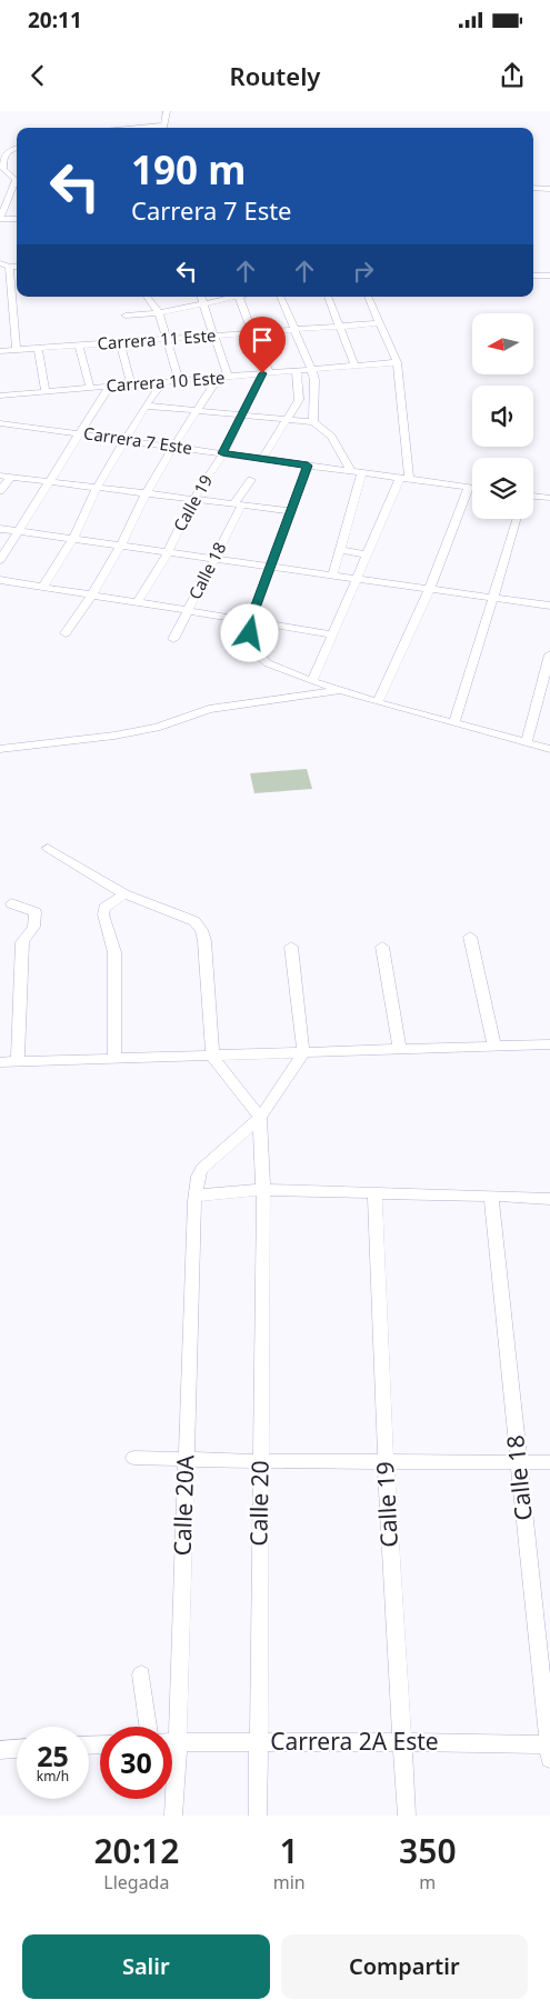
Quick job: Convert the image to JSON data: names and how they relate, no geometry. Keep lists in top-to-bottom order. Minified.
{"streets":{"street":["Carrera 11 Este","Carrera 10 Este","Carrera 7 Este","Calle 19","Calle 18","Calle 20","Calle 20A","Carrera 2A Este"]},"crossings":[["Carrera 10 Este","Calle 19"],["Carrera 7 Este","Calle 19"],["Calle 19","Carrera 2A Este"],["Calle 18","Carrera 2A Este"],["Calle 20","Calle 20A"],["Calle 20","Carrera 2A Este"]],"north":"left","page":{"status":"20:11","header":"Routely","turn":["190 m","Carrera 7 Este"],"speed":"25 km/h","limit":"30","eta":["20:12","Llegada","1","min","350","m"],"buttons":["Salir","Compartir"]}}
